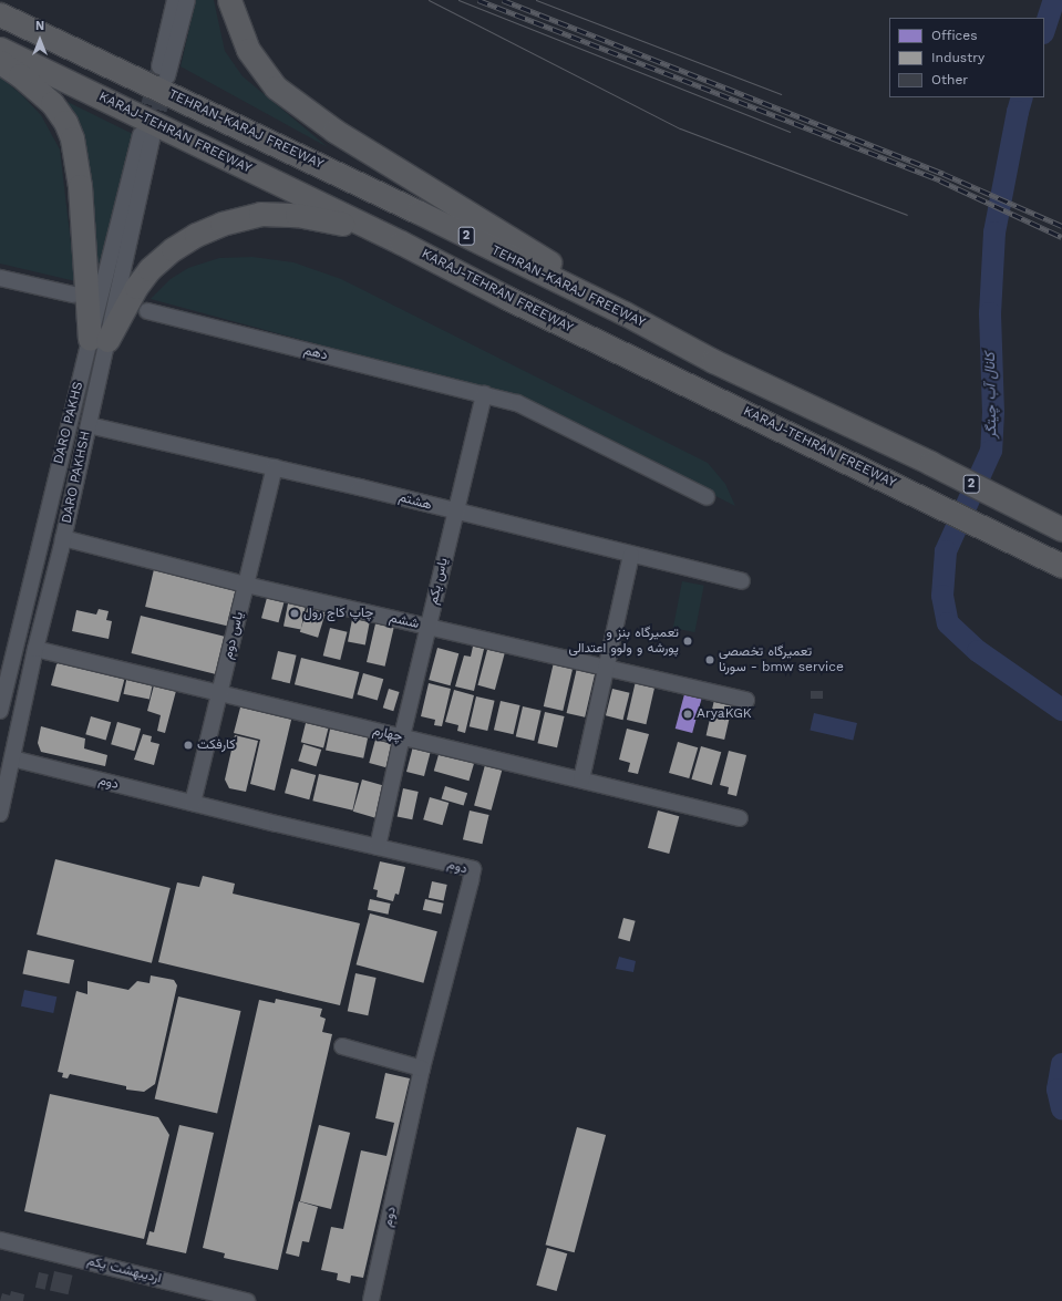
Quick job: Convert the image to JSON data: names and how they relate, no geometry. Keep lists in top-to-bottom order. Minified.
{"streets":{"highway":["TEHRAN-KARAJ FREEWAY","KARAJ-TEHRAN FREEWAY","2"],"street":["دهم","DARO PAKHS","DARO PAKHSH","هشتم","یاس یکم","ششم","یاس دوم","چهارم","دوم","اردیبهشت یکم"]},"crossings":[["دهم","یاس یکم"],["DARO PAKHS","DARO PAKHSH"],["DARO PAKHSH","هشتم"],["DARO PAKHSH","ششم"],["DARO PAKHSH","چهارم"],["DARO PAKHSH","دوم"],["هشتم","یاس یکم"],["هشتم","یاس دوم"],["یاس یکم","ششم"],["یاس یکم","چهارم"],["یاس یکم","دوم"],["ششم","یاس دوم"],["یاس دوم","چهارم"],["یاس دوم","دوم"]],"water":["کانال آب چیتگر"],"places":["چاپ کاج رول","تعمیرگاه بنز و پورشه و ولوو اعتدالی","تعمیرگاه تخصصی سورنا - bmw service","AryaKGK","کارفکت"],"legend":["Offices","Industry","Other"],"north":"top"}
